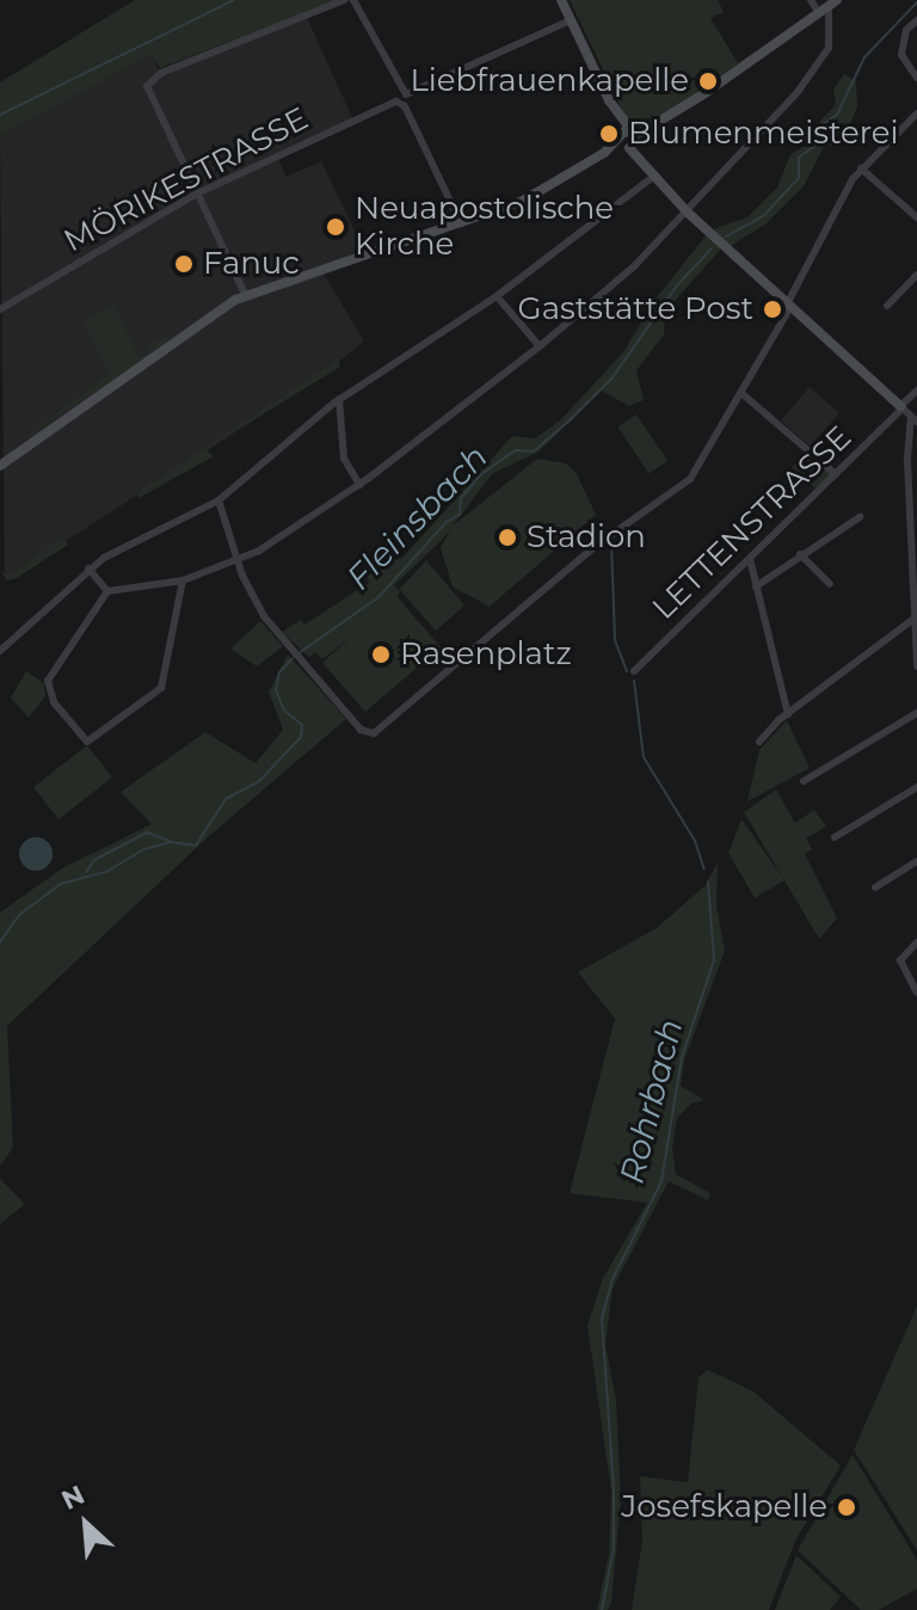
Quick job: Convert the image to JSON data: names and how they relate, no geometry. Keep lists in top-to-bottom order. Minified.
{"streets":{"street":["MÖRIKESTRASSE","LETTENSTRASSE"]},"water":["Fleinsbach","Rohrbach"],"places":["Liebfrauenkapelle","Blumenmeisterei","Neuapostolische Kirche","Fanuc","Gaststätte Post","Stadion","Rasenplatz","Josefskapelle"],"north":"top left"}
